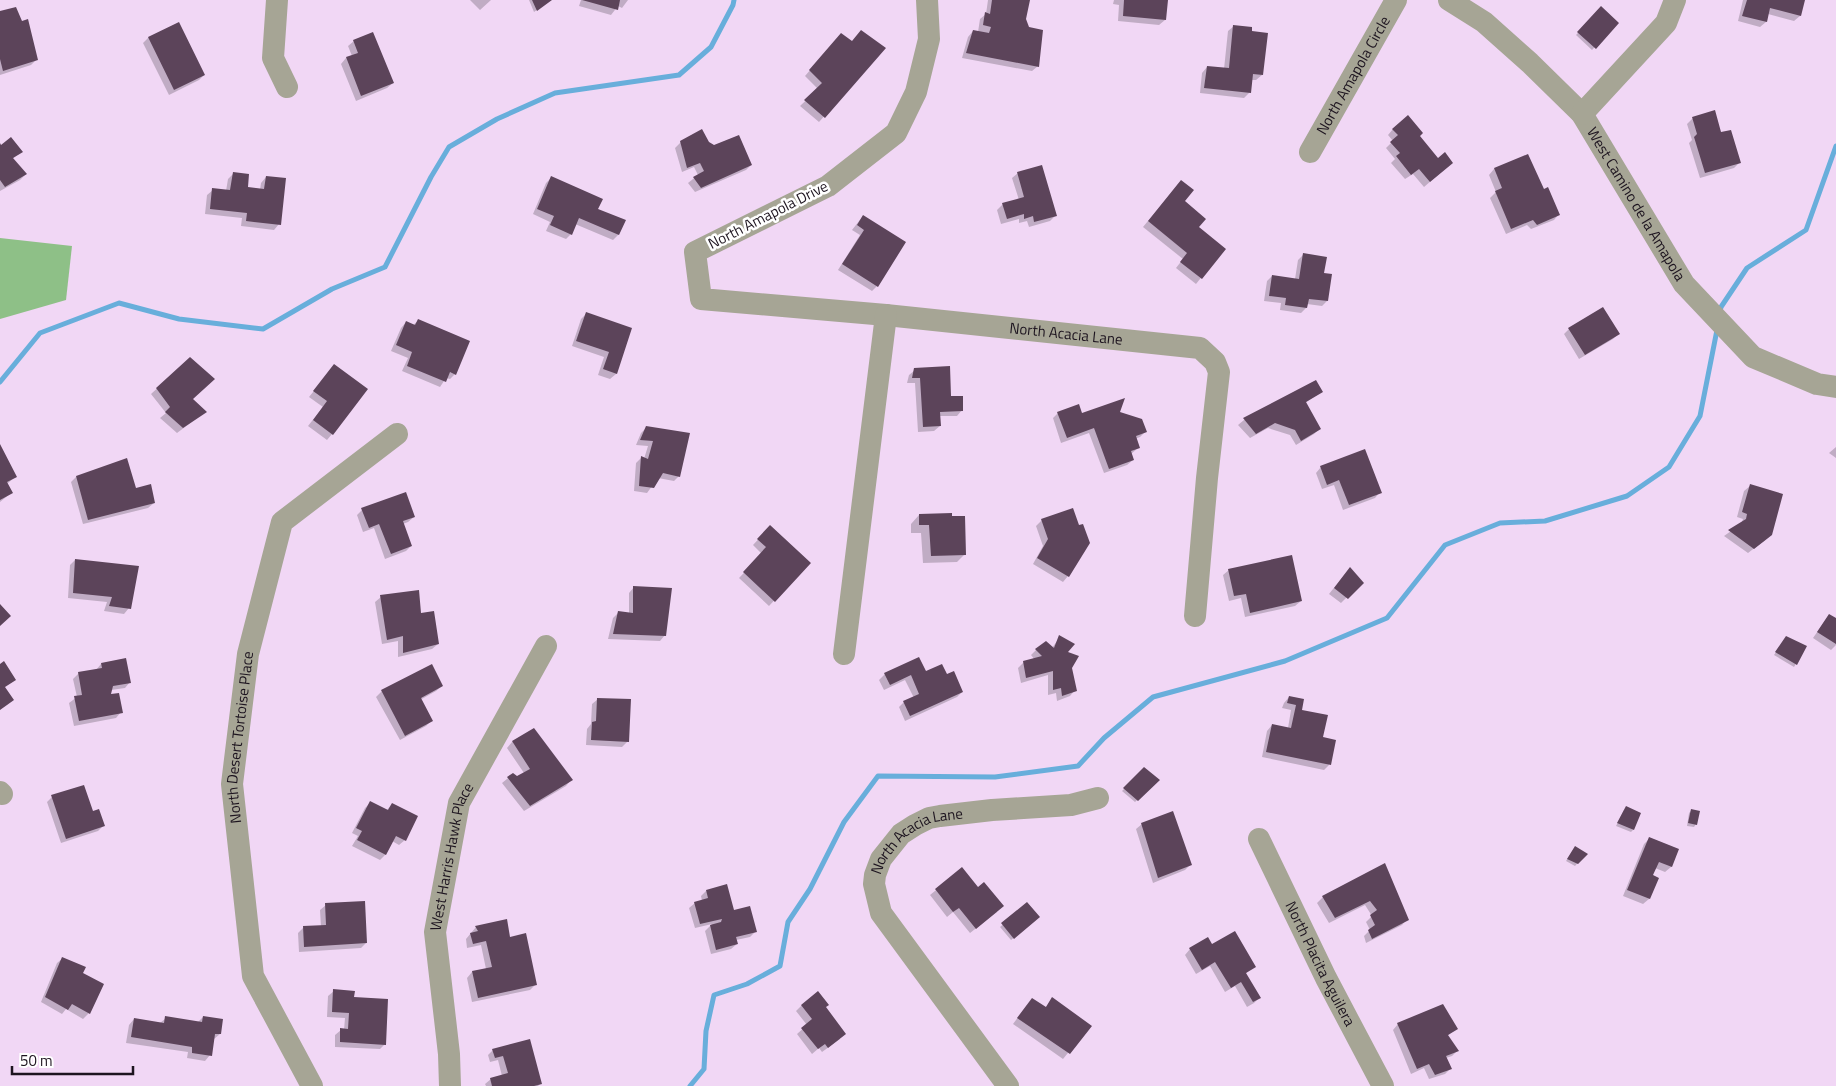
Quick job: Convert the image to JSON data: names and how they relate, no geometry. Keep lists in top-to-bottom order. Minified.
{"streets":{"street":["North Amapola Circle","West Camino de la Amapola","North Amapola Drive","North Acacia Lane","North Desert Tortoise Place","West Harris Hawk Place","North Placita Aguilera"]},"crossings":[["North Amapola Drive","North Acacia Lane"]],"scale_bar":"50 m"}
